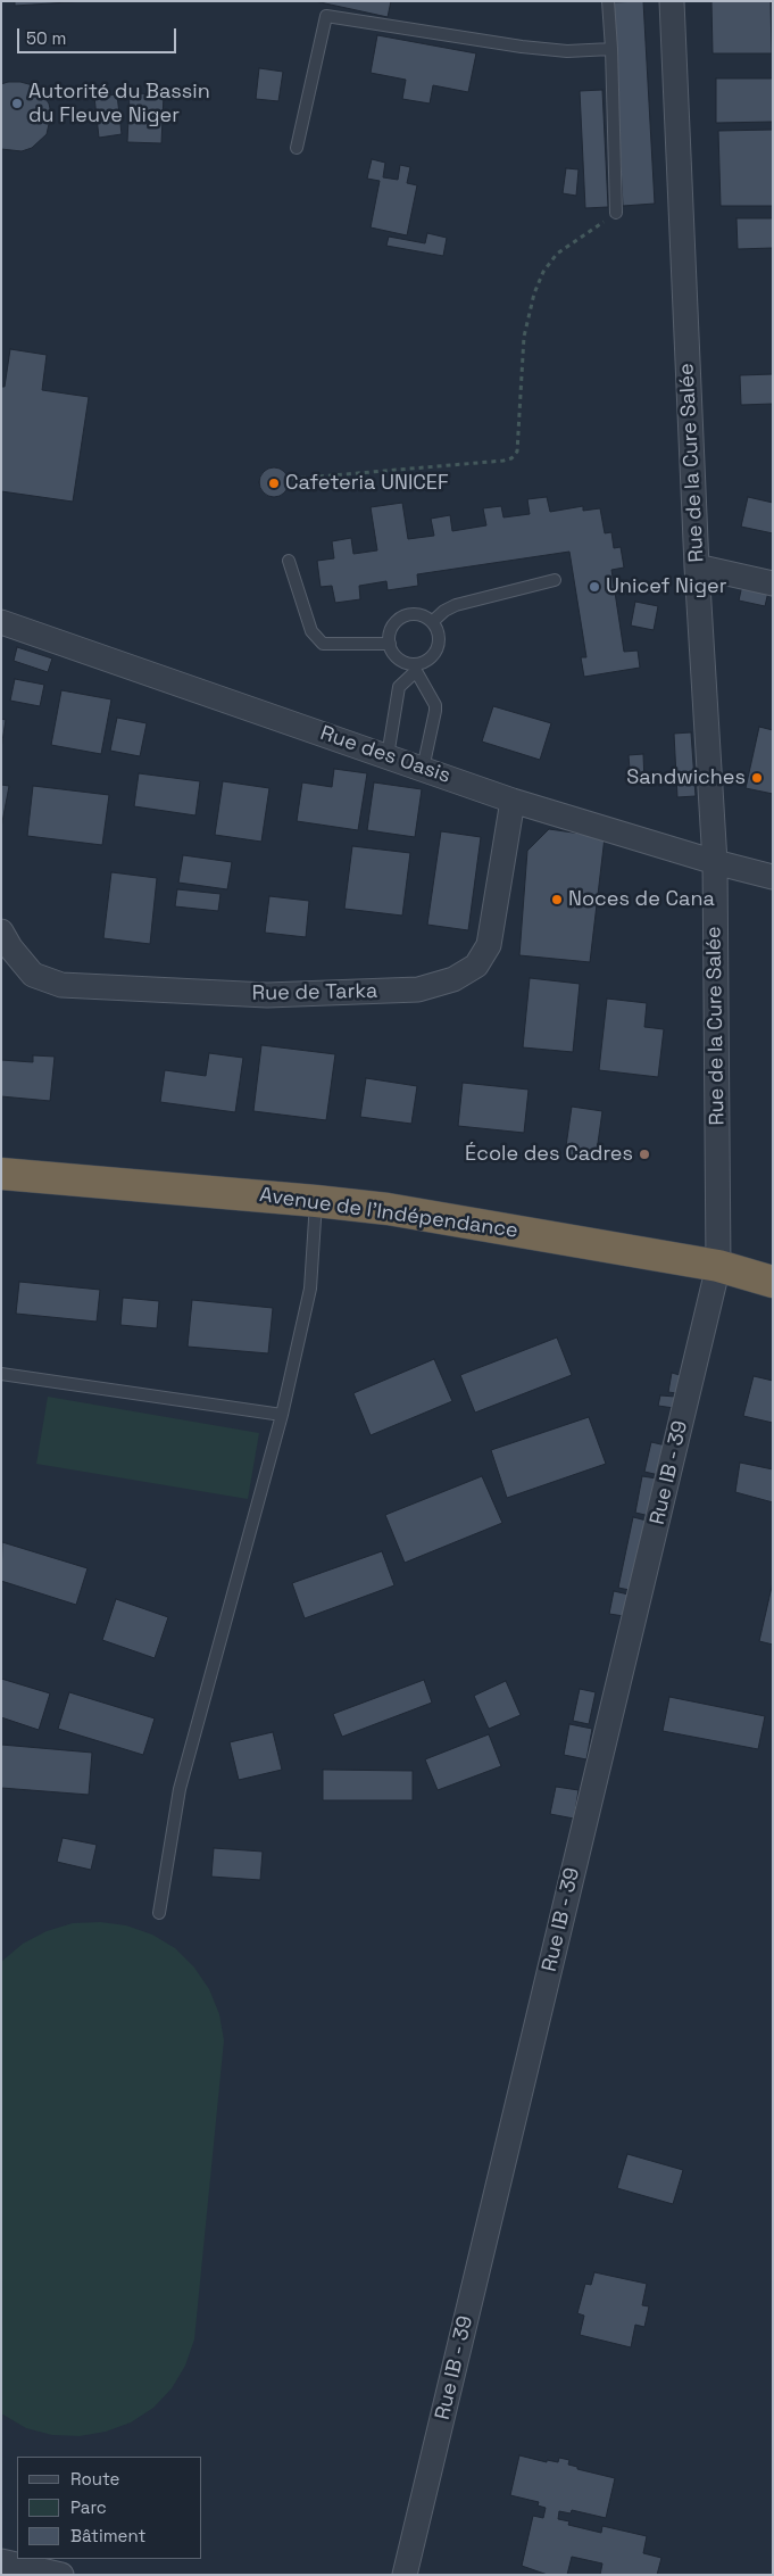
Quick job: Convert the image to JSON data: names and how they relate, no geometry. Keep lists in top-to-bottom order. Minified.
{"streets":{"highway":["Avenue de l'Indépendance"],"street":["Rue de la Cure Salée","Rue des Oasis","Rue de Tarka","Rue IB - 39"]},"crossings":[["Rue de la Cure Salée","Rue des Oasis"],["Rue de la Cure Salée","Avenue de l'Indépendance"],["Rue de la Cure Salée","Rue IB - 39"],["Rue des Oasis","Rue de Tarka"],["Avenue de l'Indépendance","Rue IB - 39"]],"places":["Autorité du Bassin du Fleuve Niger","Cafeteria UNICEF","Unicef Niger","Sandwiches","Noces de Cana","École des Cadres"],"legend":["Route","Parc","Bâtiment"],"scale_bar":"50 m"}
